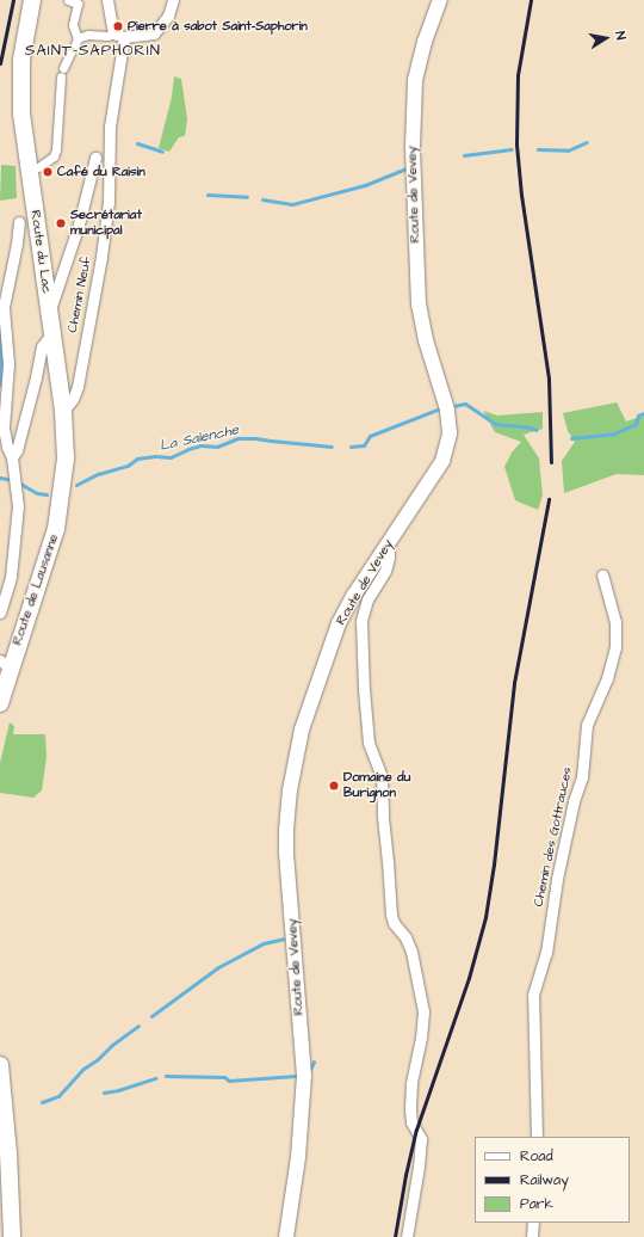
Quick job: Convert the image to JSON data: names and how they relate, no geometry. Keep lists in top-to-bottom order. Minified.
{"streets":{"main road":["Route de Vevey","Route du Lac","Route de Lausanne"],"street":["Chemin Neuf","Chemin des Gottrauces"]},"crossings":[["Route du Lac","Chemin Neuf"],["Route du Lac","Route de Lausanne"]],"districts":["SAINT-SAPHORIN"],"water":["La Salenche"],"places":["Pierre à sabot Saint-Saphorin","Café du Raisin","Secrétariat municipal","Domaine du Burignon"],"legend":["Road","Railway","Park"],"north":"right"}
